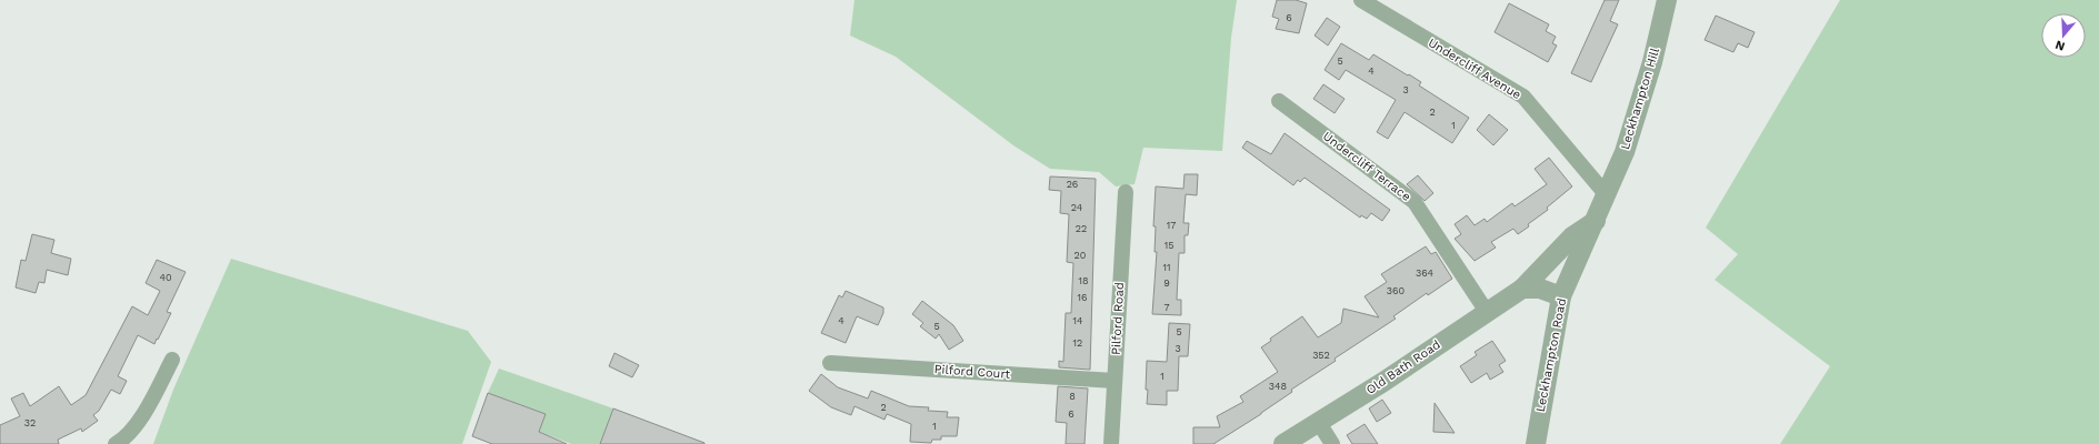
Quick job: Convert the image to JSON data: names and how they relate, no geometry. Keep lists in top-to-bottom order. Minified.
{"streets":{"street":["Undercliff Avenue","Leckhampton Hill","Undercliff Terrace","Pilford Road","Leckhampton Road","Old Bath Road","Pilford Court"]},"crossings":[["Undercliff Avenue","Leckhampton Hill"],["Undercliff Avenue","Leckhampton Road"],["Leckhampton Hill","Leckhampton Road"],["Undercliff Terrace","Old Bath Road"],["Pilford Road","Pilford Court"],["Leckhampton Road","Old Bath Road"]],"house_numbers":["6","5","4","3","2","1","26","24","17","22","15","20","11","364","40","18","9","360","16","7","4","14","5","5","12","3","352","1","348","8","2","6","32","1"],"north":"bottom"}
